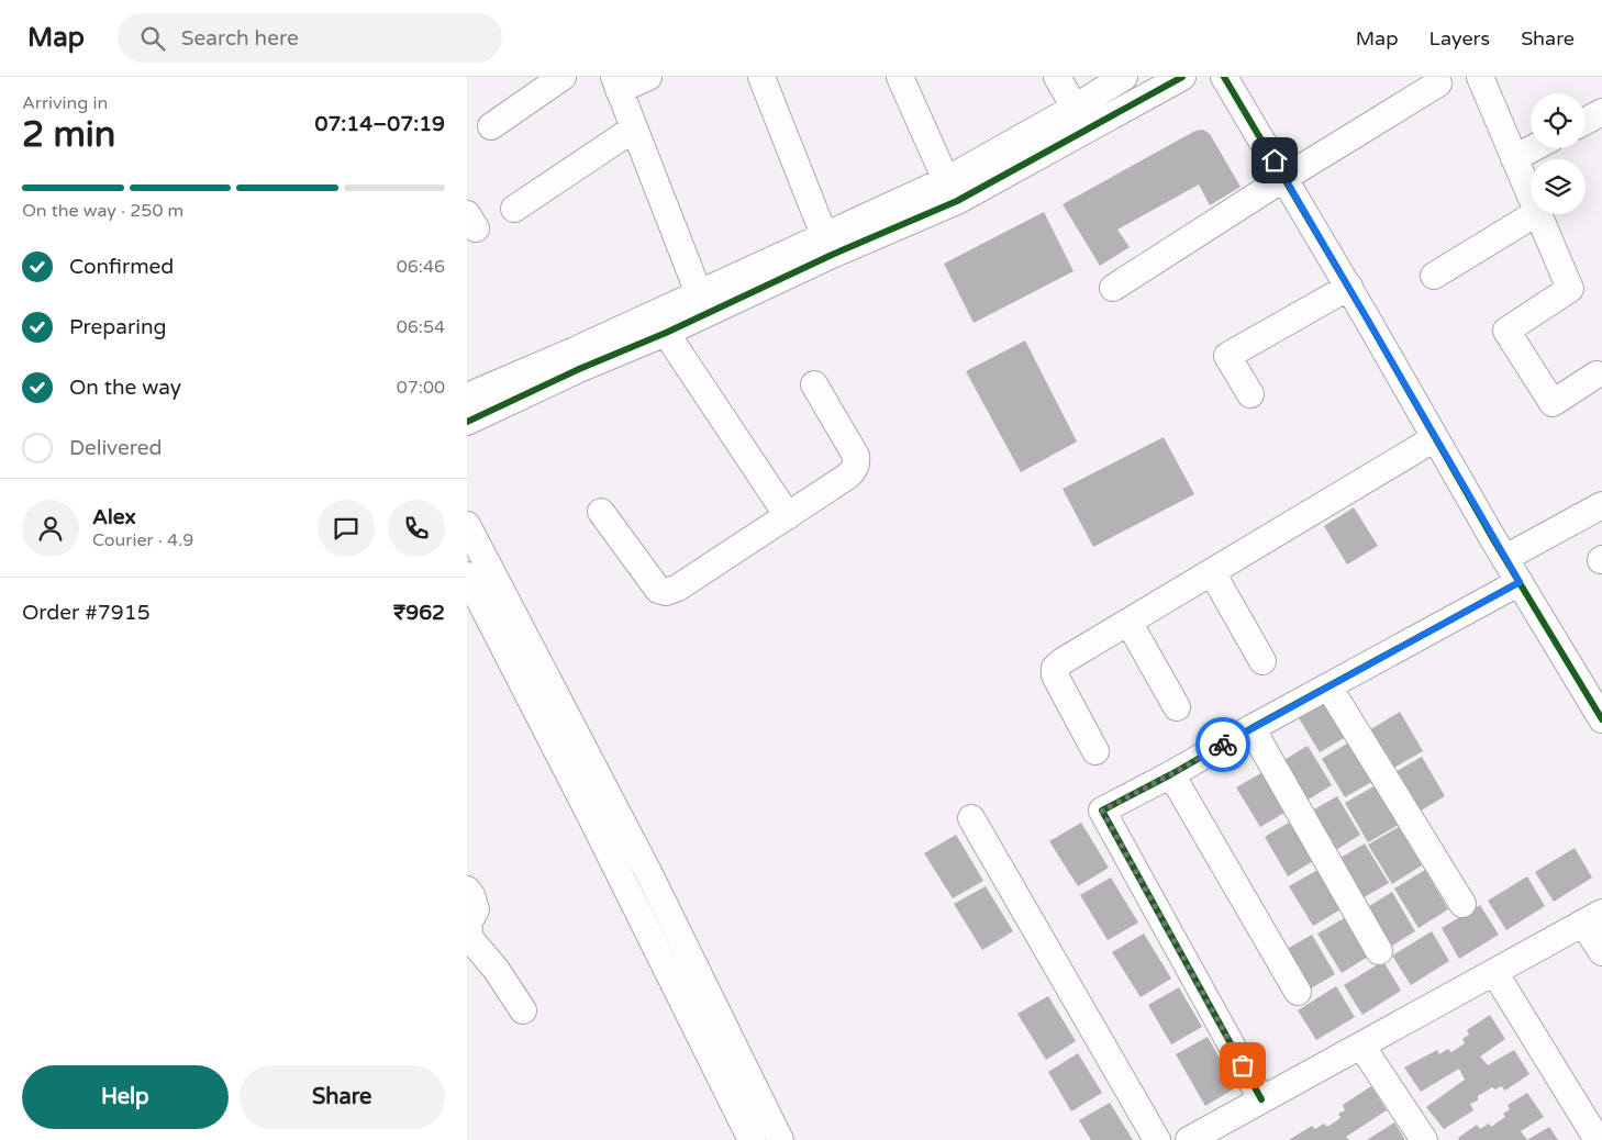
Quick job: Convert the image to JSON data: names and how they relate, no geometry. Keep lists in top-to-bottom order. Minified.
{"page":{"header":"Map","search":"Search here","nav":["Map","Layers","Share"],"heading":["2 min","Arriving in","07:14–07:19"],"panel":["Alex","Courier · 4.9","Order #7915","₹962"],"bar":"On the way · 250 m","list":[["Confirmed","06:46"],["Preparing","06:54"],["On the way","07:00"],"Delivered"],"buttons":["Help","Share"]}}
